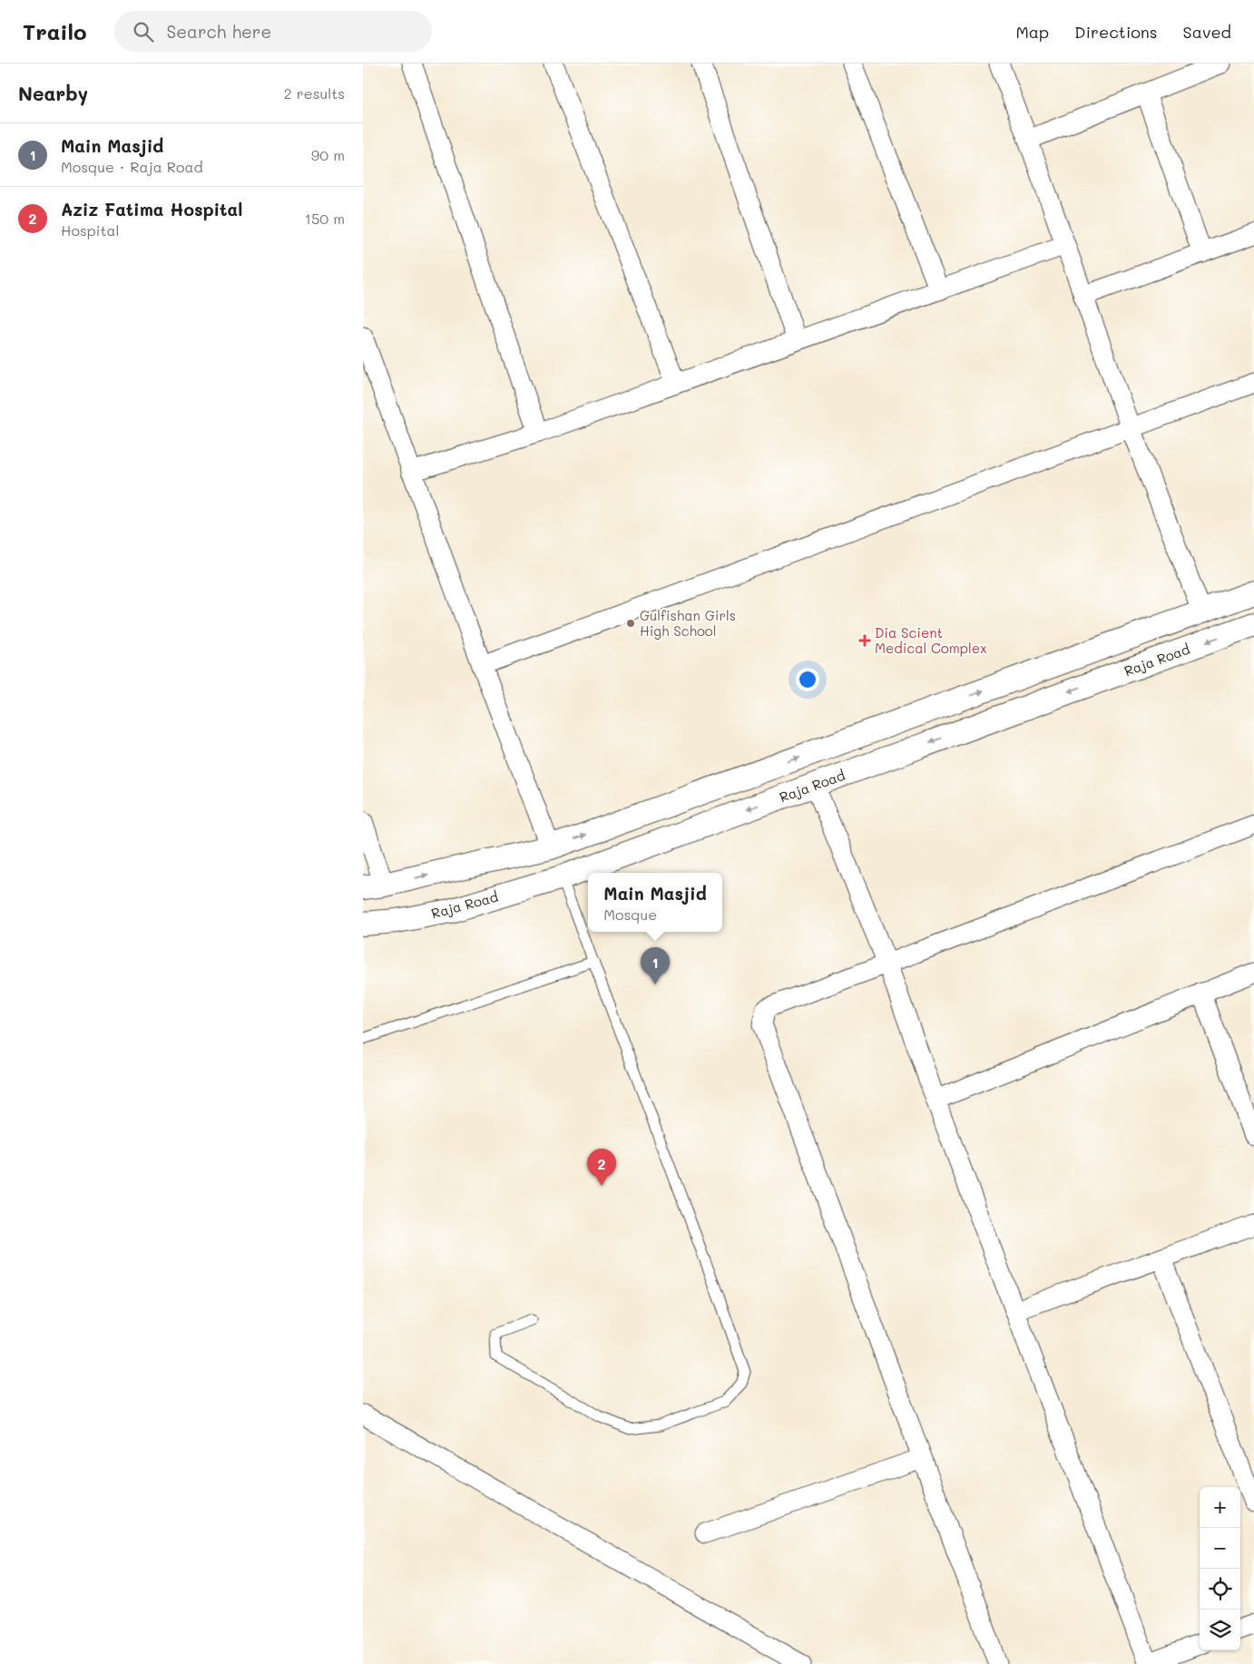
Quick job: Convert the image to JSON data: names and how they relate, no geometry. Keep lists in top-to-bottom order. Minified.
{"streets":{"street":["Raja Road"]},"places":{"other":["Gulfishan Girls High School"],"health":["Dia Scient Medical Complex"]},"page":{"header":"Trailo","search":"Search here","nav":["Map","Directions","Saved"],"heading":["Nearby","2 results"],"list":[{"mark":"1","name":"Main Masjid","note":"Mosque · Raja Road","value":"90 m"},{"mark":"2","name":"Aziz Fatima Hospital","note":"Hospital","value":"150 m"}],"popup":["Main Masjid","Mosque"],"pins":["1","2"],"map_buttons":["+","−"]}}
